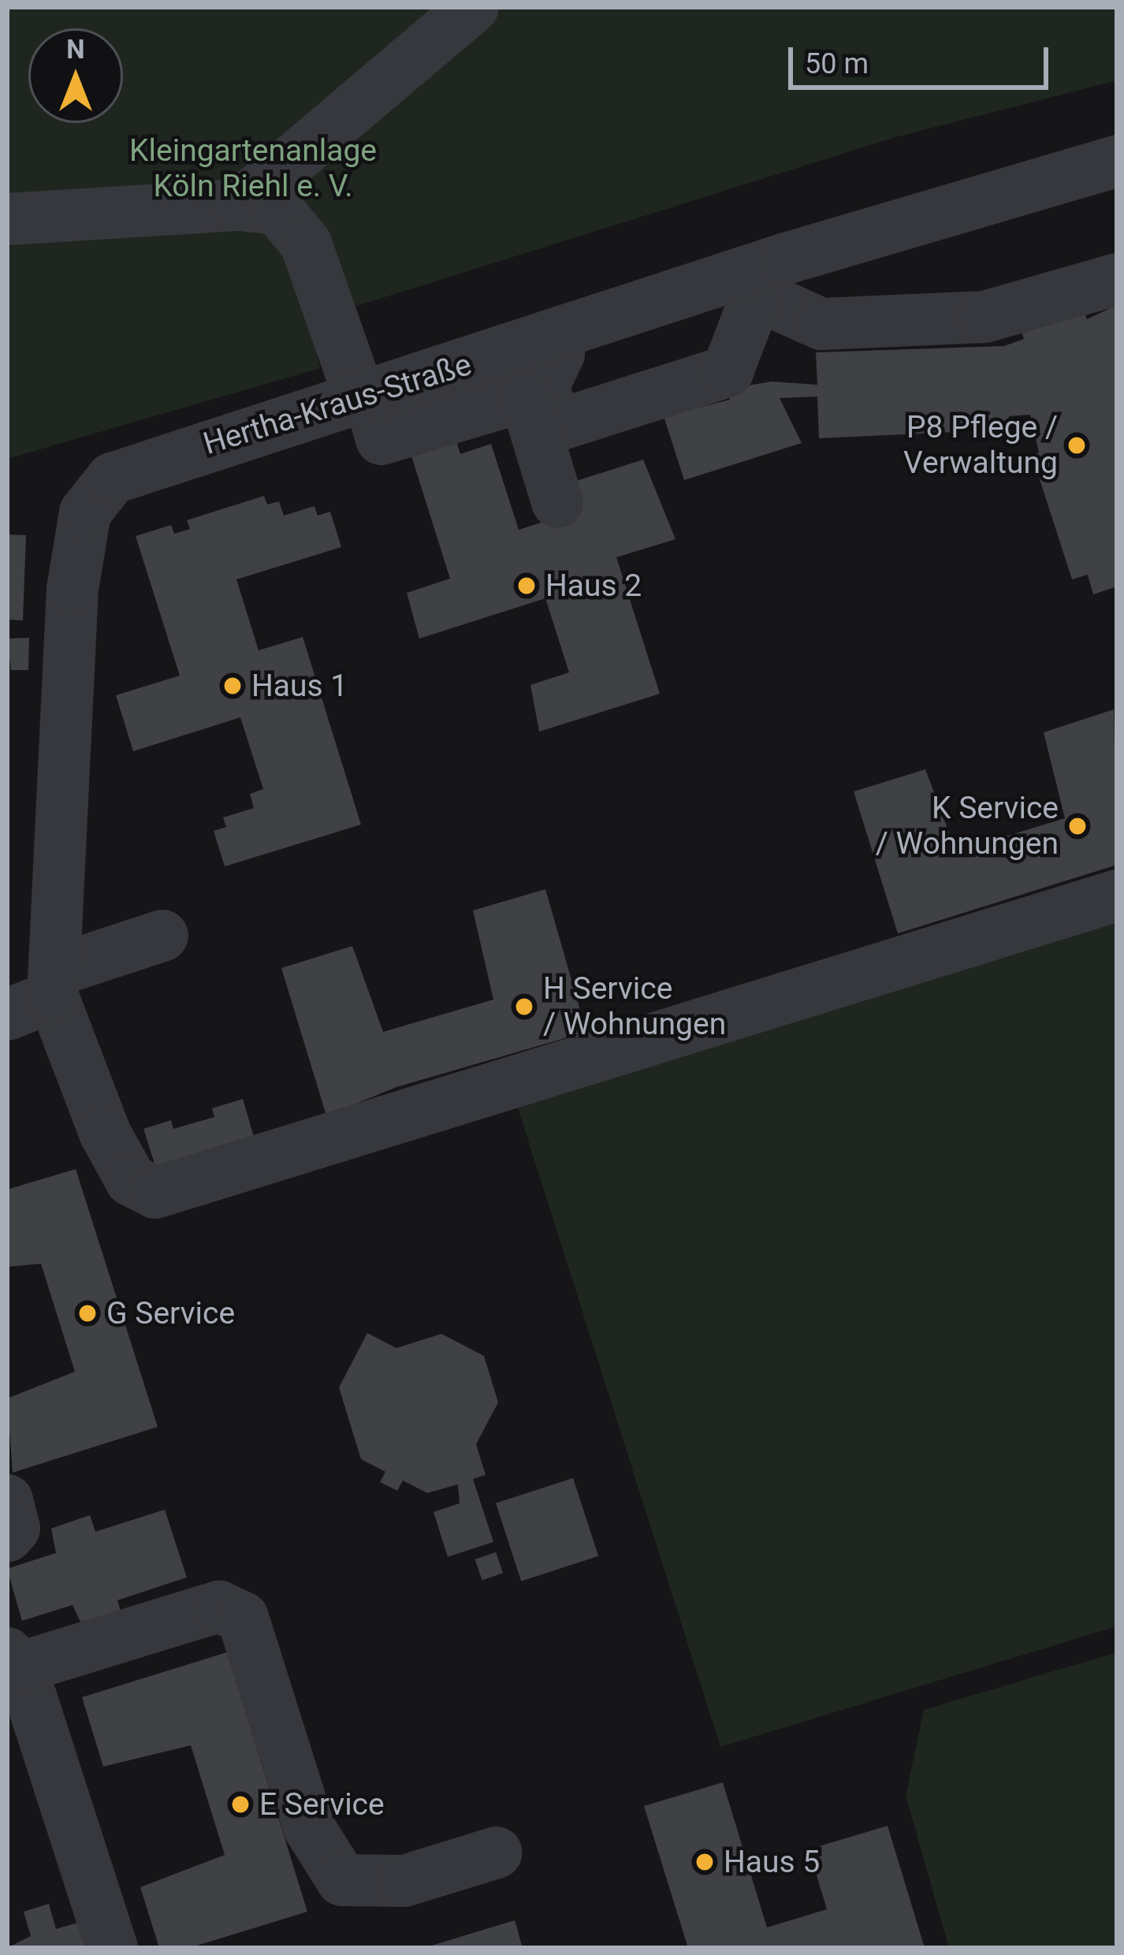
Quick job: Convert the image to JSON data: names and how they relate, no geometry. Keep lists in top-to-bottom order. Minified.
{"streets":{"lane":["Hertha-Kraus-Straße"]},"parks":["Kleingartenanlage Köln Riehl e. V."],"places":["P8 Pflege / Verwaltung","Haus 2","Haus 1","K Service / Wohnungen","H Service / Wohnungen","G Service","E Service","Haus 5"],"scale_bar":"50 m","north":"top"}
